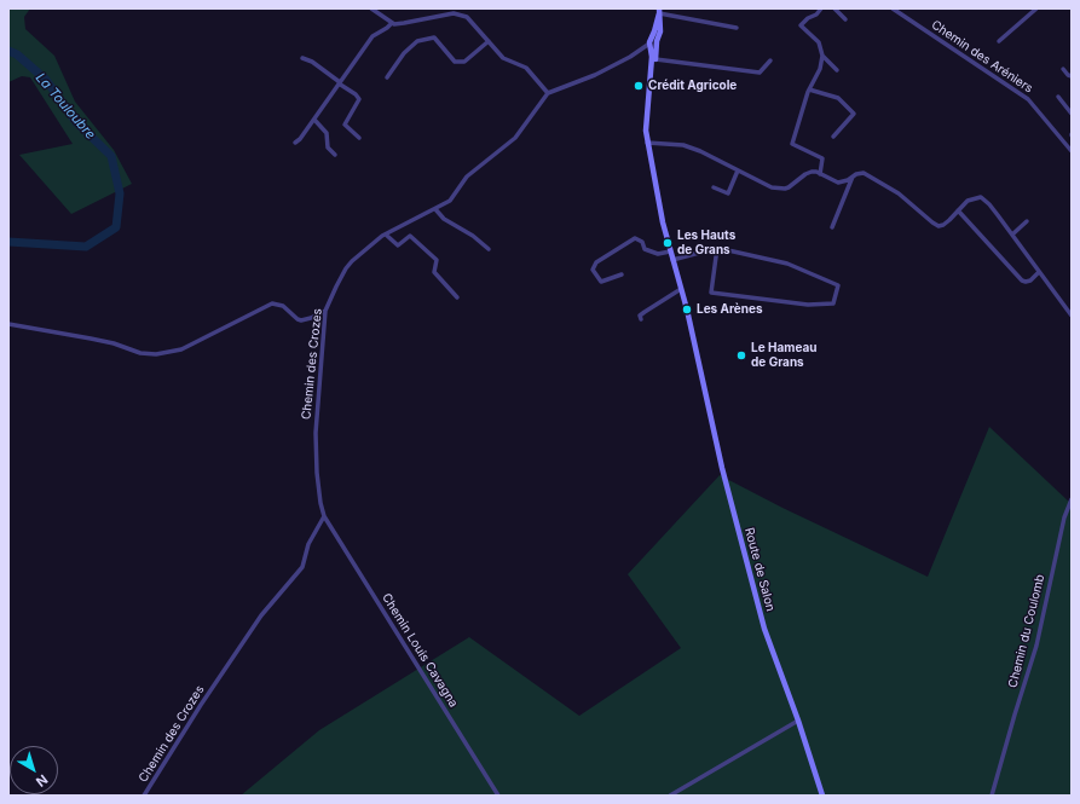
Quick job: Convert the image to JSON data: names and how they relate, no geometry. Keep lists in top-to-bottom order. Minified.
{"streets":{"street":["Chemin des Aréniers","Chemin des Crozes","Route de Salon","Chemin du Coulomb","Chemin Louis Cavagna"]},"crossings":[["Chemin des Crozes","Chemin Louis Cavagna"]],"water":["La Touloubre"],"places":["Crédit Agricole","Les Hauts de Grans","Les Arènes","Le Hameau de Grans"],"north":"bottom right"}
